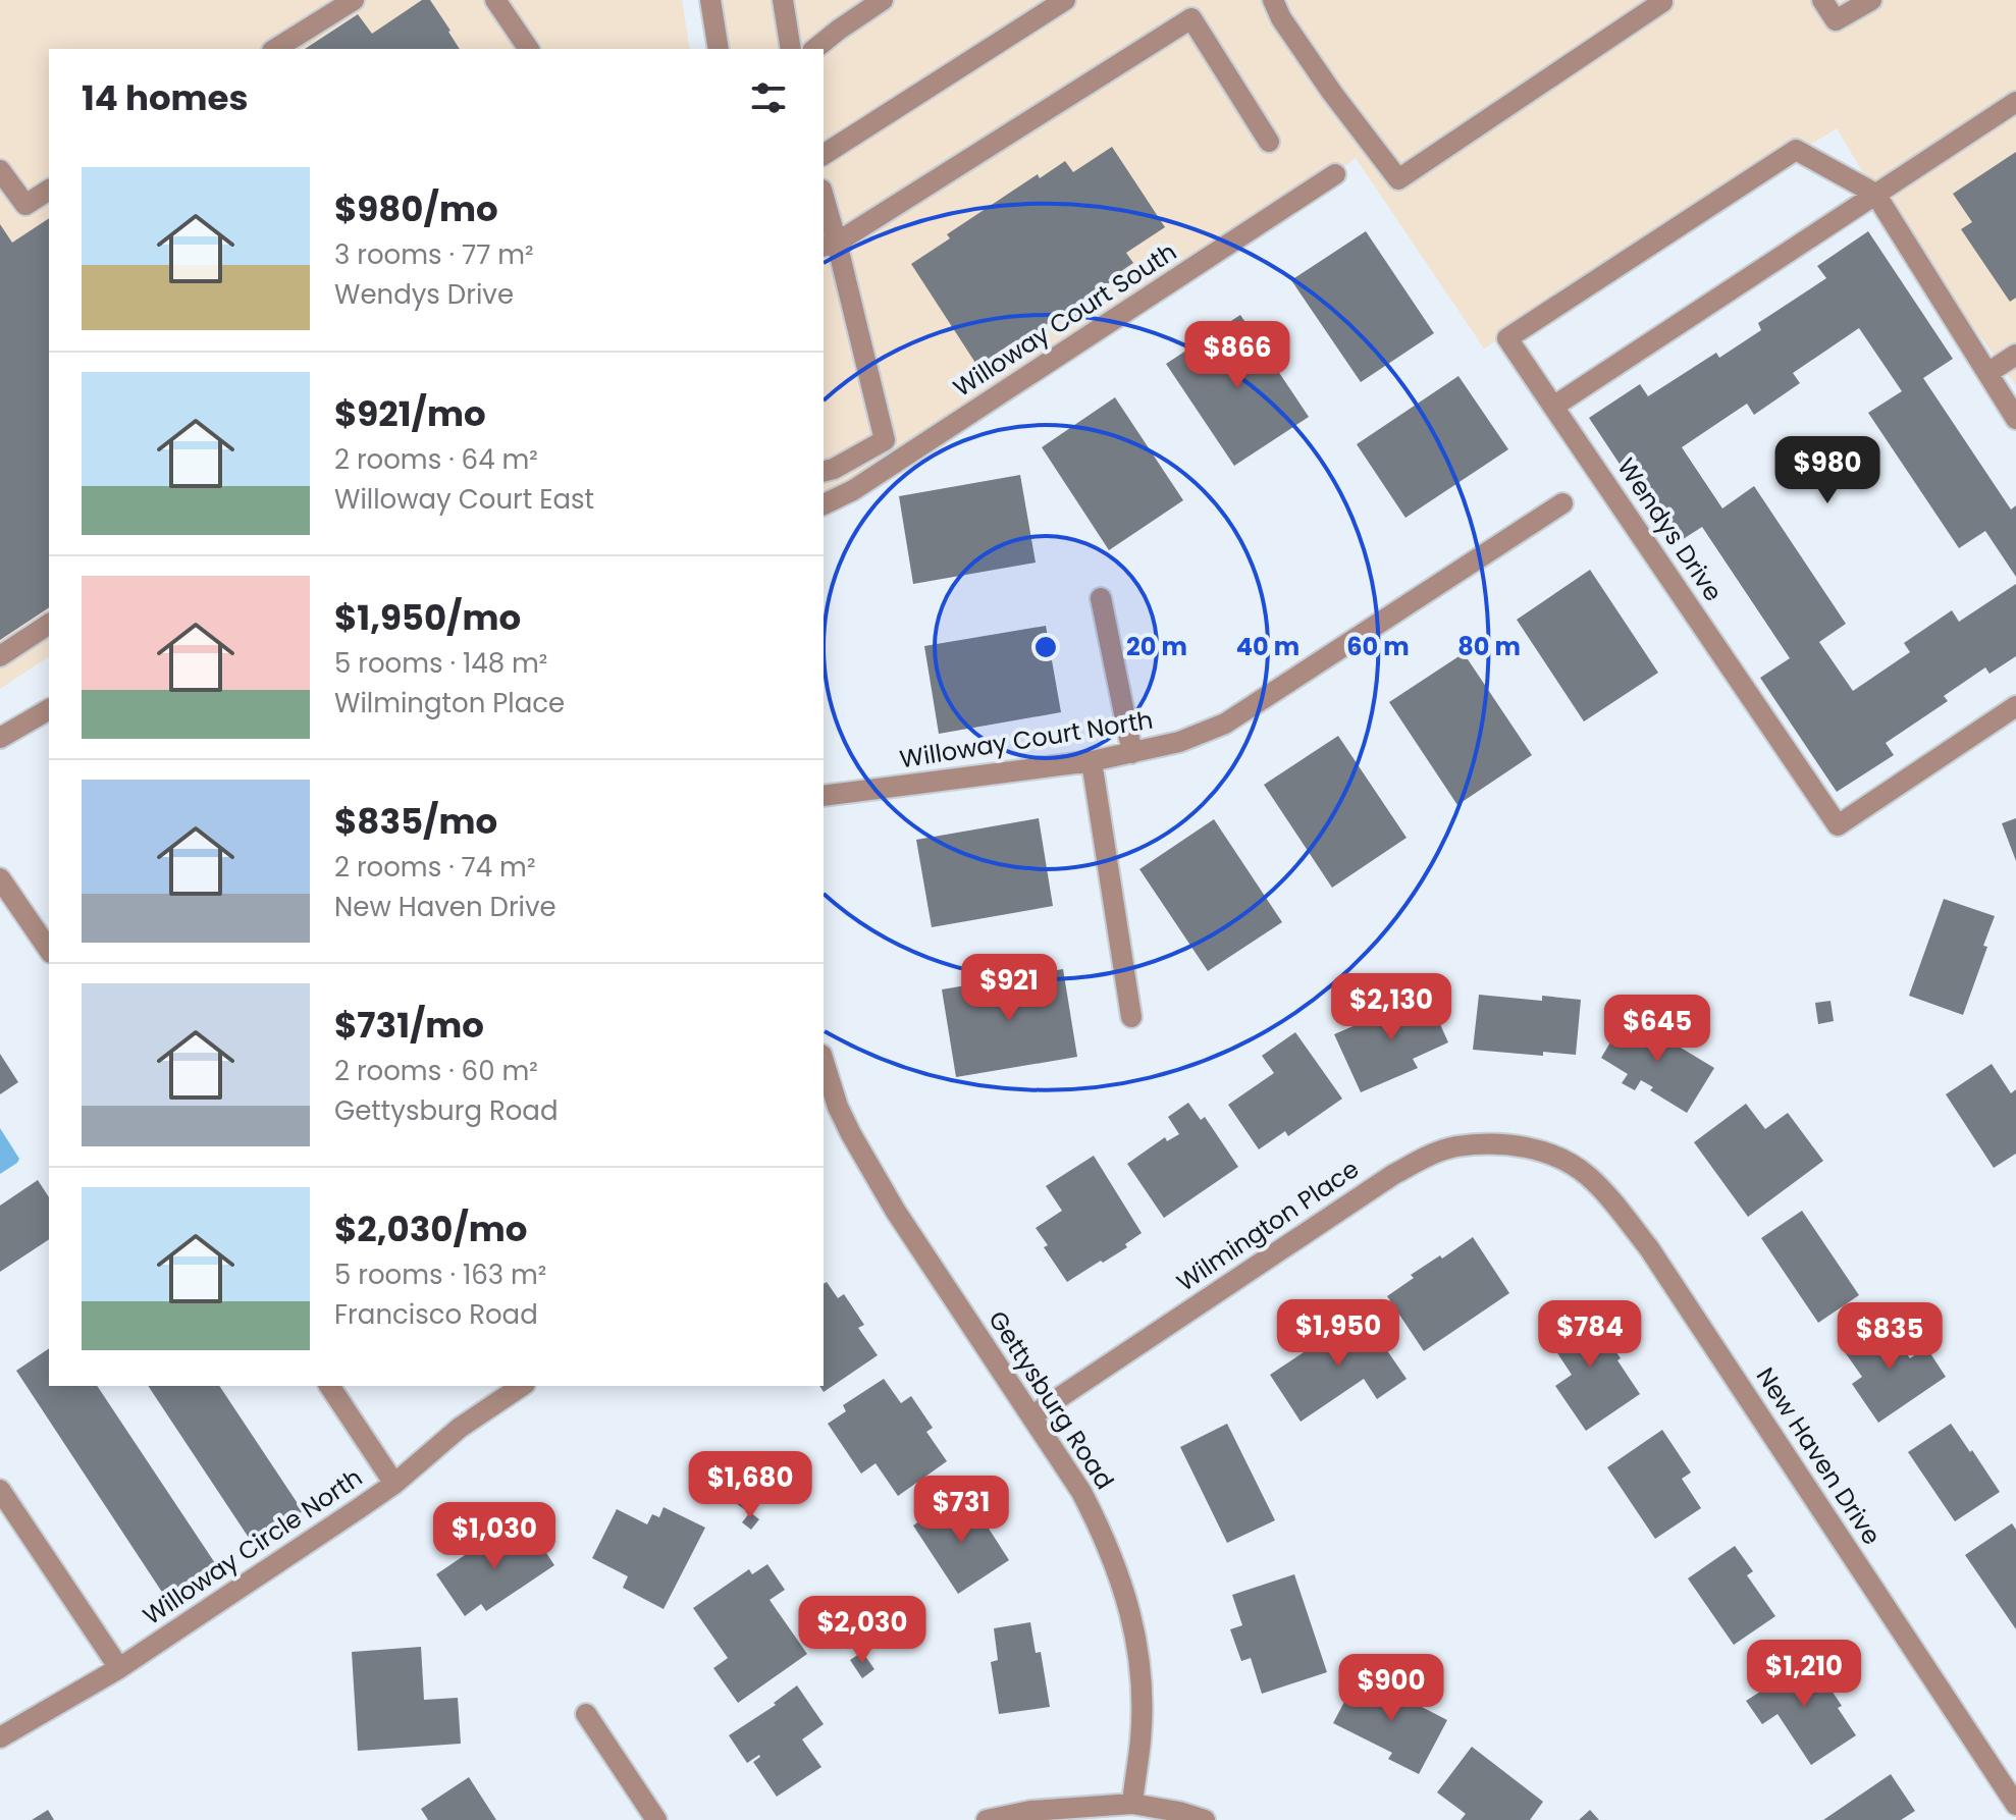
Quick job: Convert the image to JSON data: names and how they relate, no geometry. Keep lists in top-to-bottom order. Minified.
{"streets":{"street":["Willoway Court South","Wendys Drive","Willoway Court North","Wilmington Place","Gettysburg Road","New Haven Drive","Willoway Circle North"]},"crossings":[["Wilmington Place","Gettysburg Road"],["Wilmington Place","New Haven Drive"]],"page":{"heading":"14 homes","list":[{"name":"$980/mo","note":"3 rooms · 77 m² · Wendys Drive"},{"name":"$921/mo","note":"2 rooms · 64 m² · Willoway Court East"},{"name":"$1,950/mo","note":"5 rooms · 148 m² · Wilmington Place"},{"name":"$835/mo","note":"2 rooms · 74 m² · New Haven Drive"},{"name":"$731/mo","note":"2 rooms · 60 m² · Gettysburg Road"},{"name":"$2,030/mo","note":"5 rooms · 163 m² · Francisco Road"}],"price":["$866","$980","$921","$2,130","$645","$1,950","$784","$835","$1,680","$731","$1,030","$2,030","$1,210","$900"]},"rings":["20 m","40 m","60 m","80 m"]}
